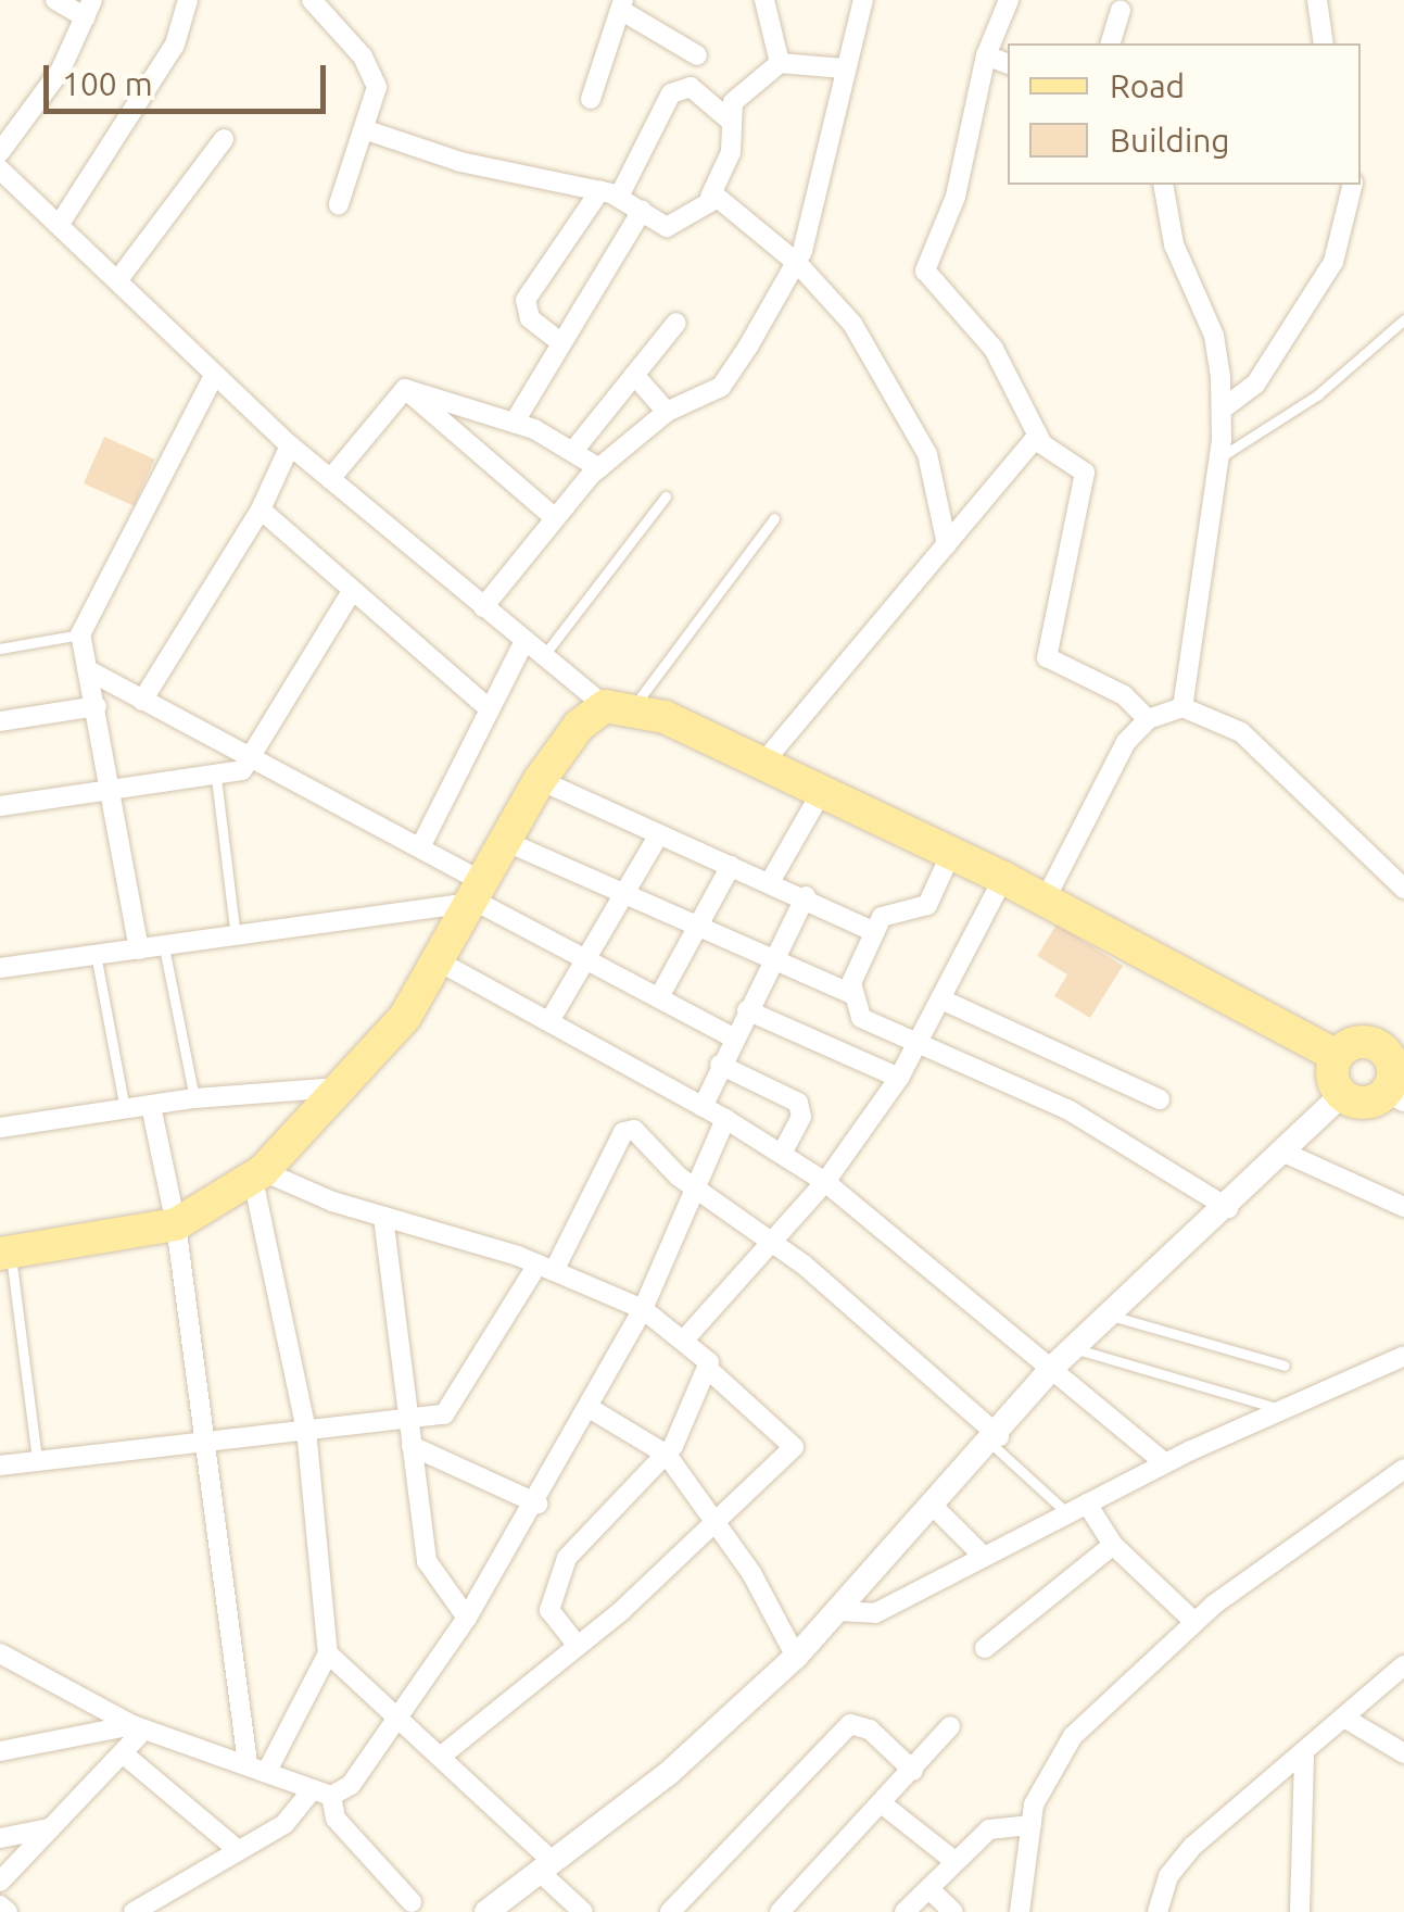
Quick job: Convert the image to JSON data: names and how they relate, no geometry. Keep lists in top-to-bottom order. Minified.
{"legend":["Road","Building"],"scale_bar":"100 m"}
